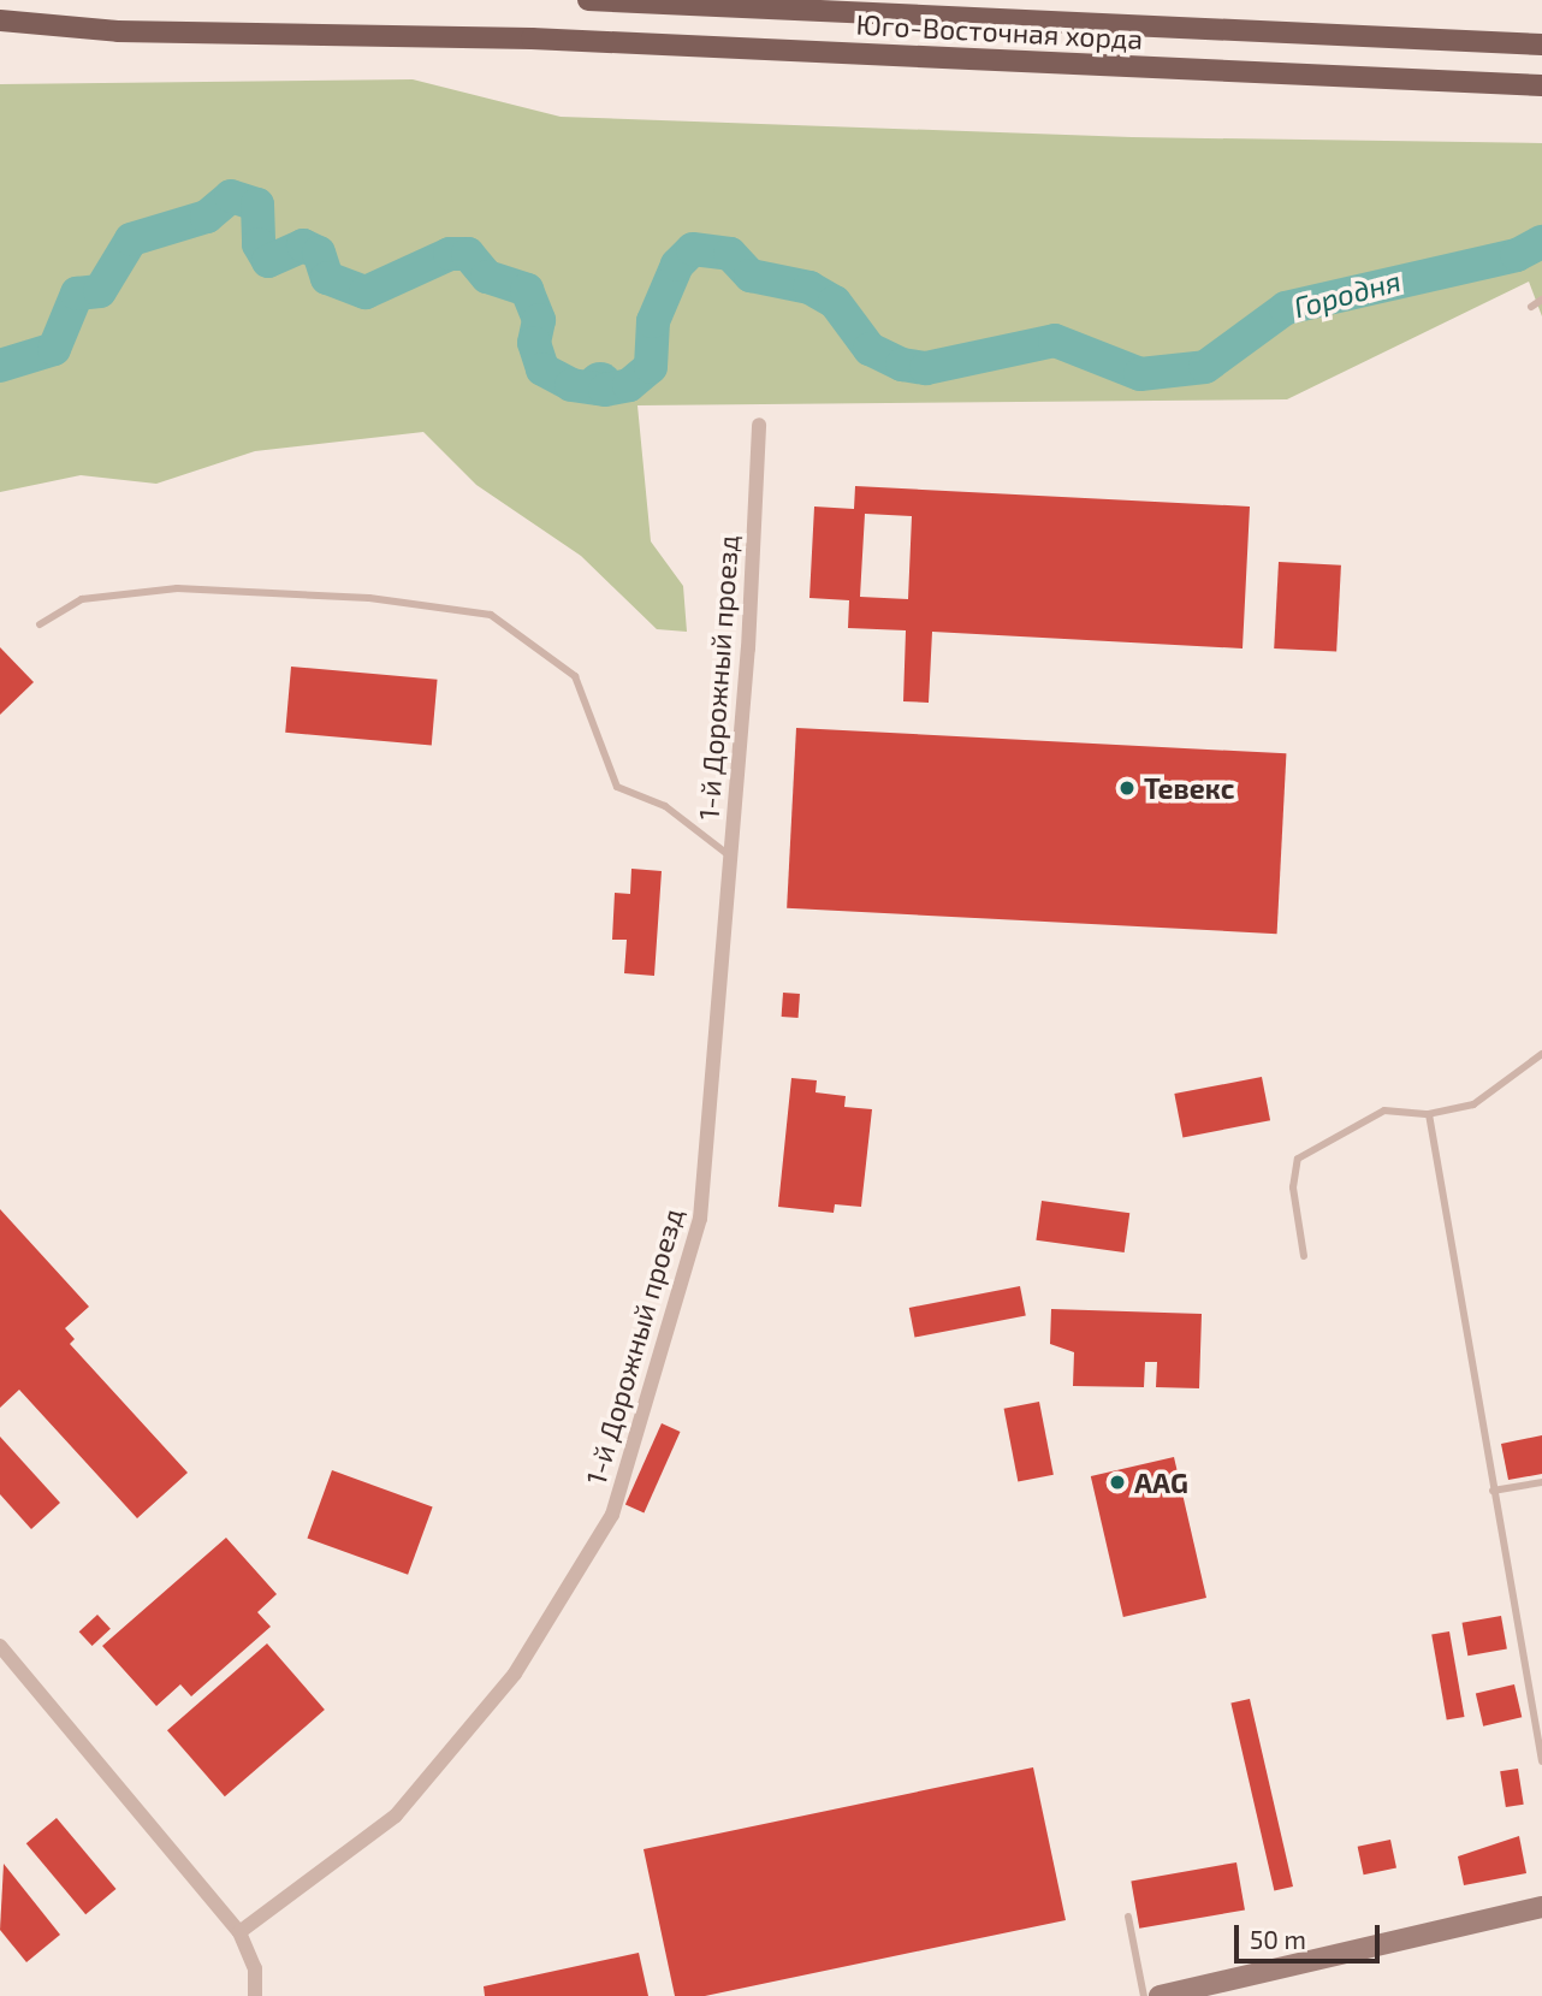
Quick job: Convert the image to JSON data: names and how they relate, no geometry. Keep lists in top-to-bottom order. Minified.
{"streets":{"main road":["Юго-Восточная хорда"],"street":["1-й Дорожный проезд"]},"water":["Городня"],"places":["Тевекс","AAG"],"scale_bar":"50 m"}
